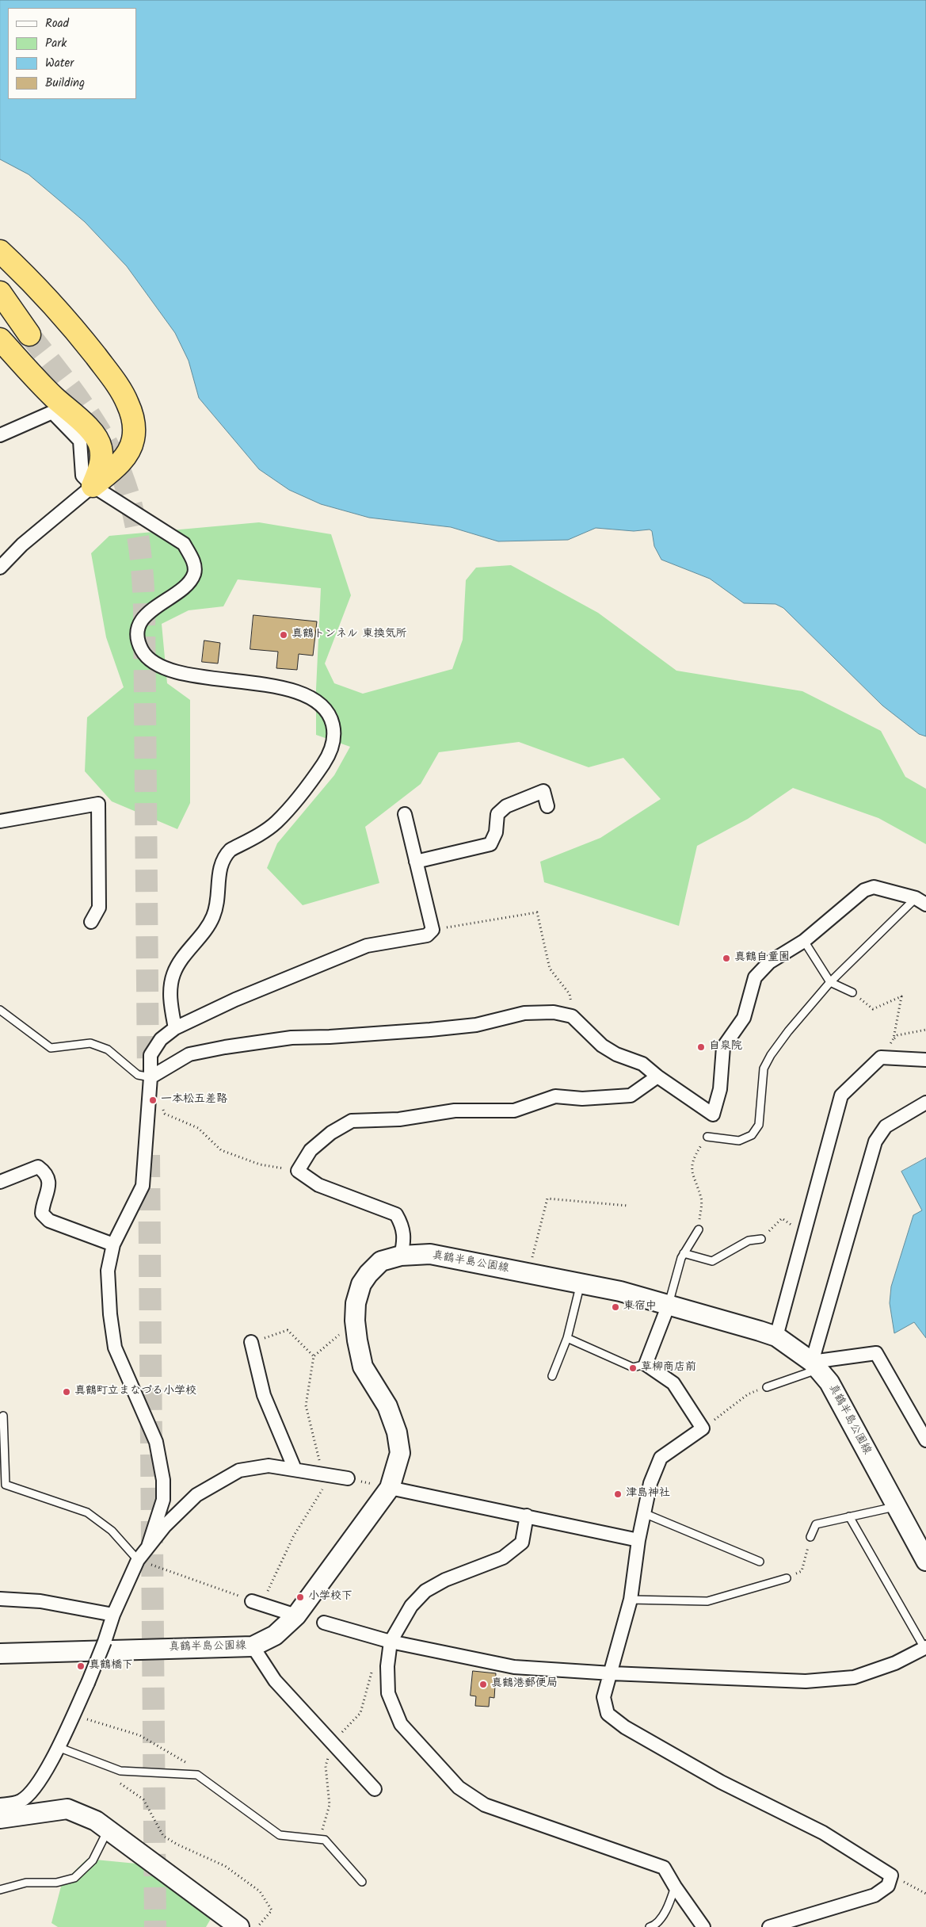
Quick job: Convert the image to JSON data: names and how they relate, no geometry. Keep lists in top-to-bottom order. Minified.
{"streets":{"main road":["真鶴半島公園線"]},"places":["真鶴トンネル 東換気所","真鶴自童園","自泉院","一本松五差路","東宿中","草柳商店前","真鶴町立まなづる小学校","津島神社","小学校下","真鶴橋下","真鶴港郵便局"],"legend":["Road","Park","Water","Building"]}
